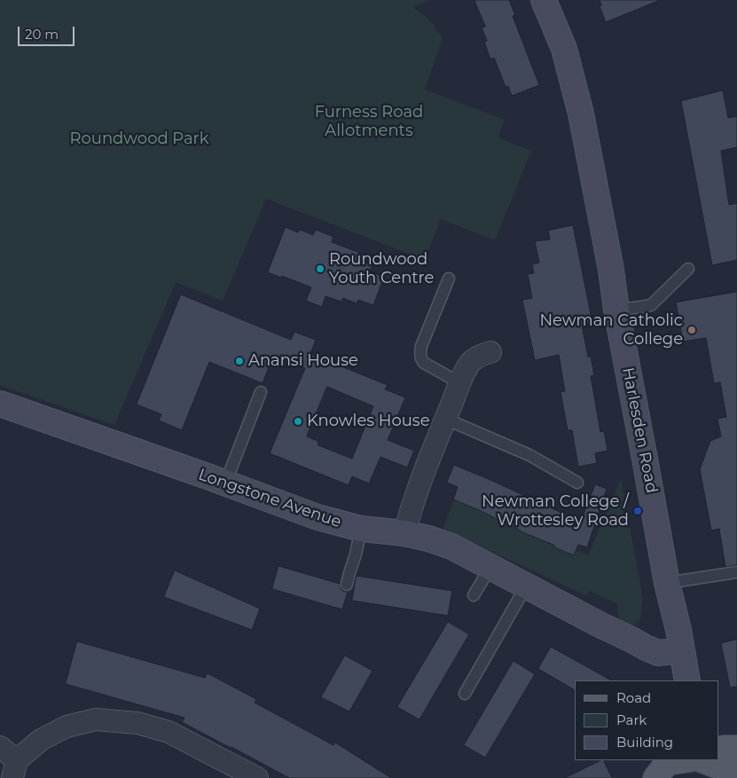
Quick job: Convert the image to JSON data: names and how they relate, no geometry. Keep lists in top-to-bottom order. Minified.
{"streets":{"street":["Harlesden Road","Longstone Avenue"]},"crossings":[["Harlesden Road","Longstone Avenue"]],"parks":["Furness Road Allotments","Roundwood Park"],"places":["Roundwood Youth Centre","Newman Catholic College","Anansi House","Knowles House","Newman College / Wrottesley Road"],"legend":["Road","Park","Building"],"scale_bar":"20 m"}
